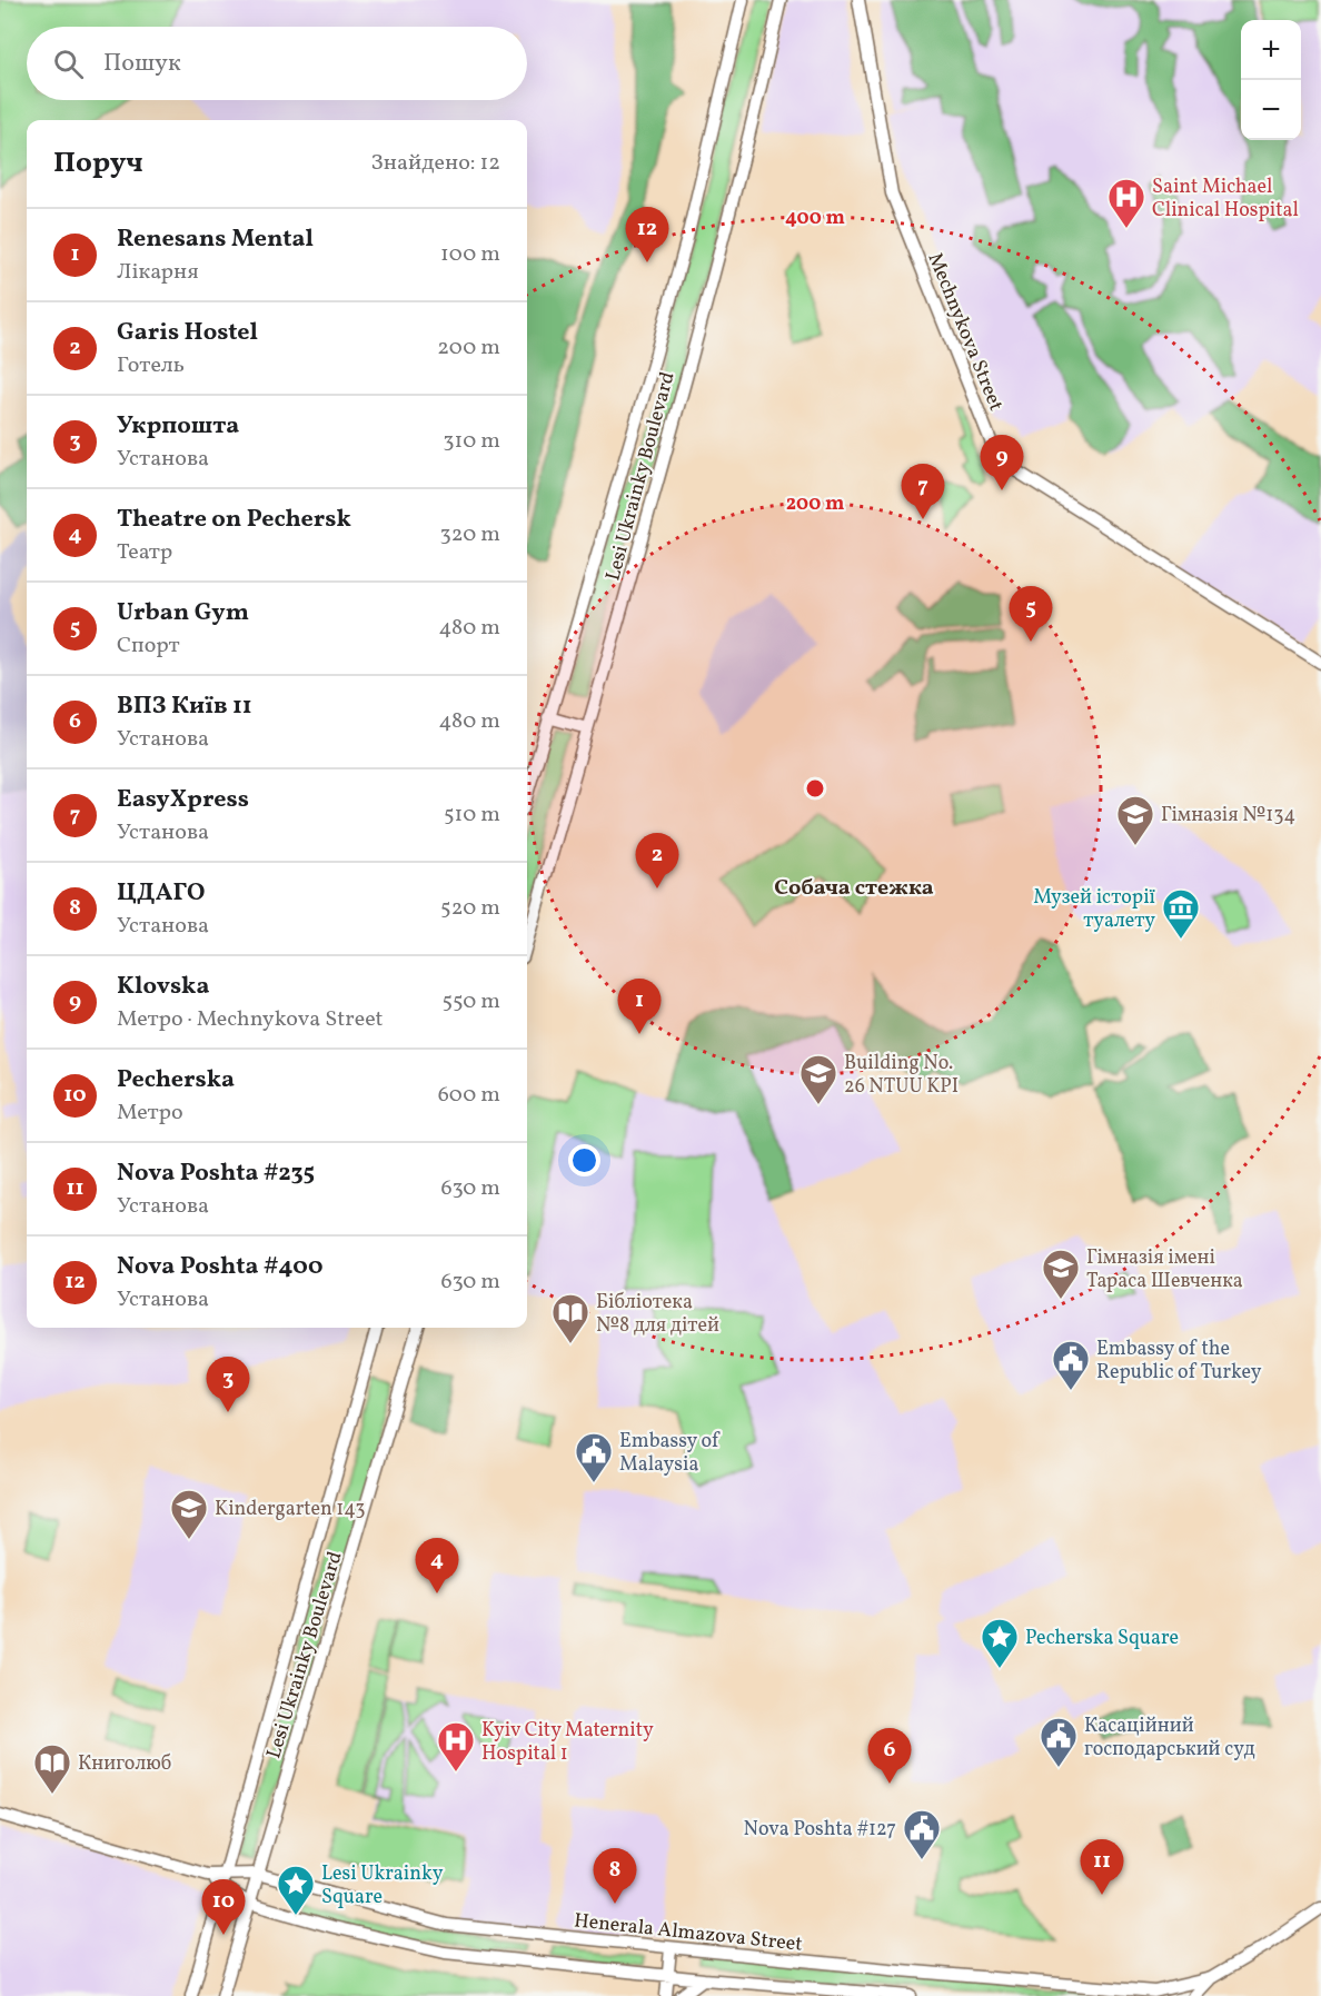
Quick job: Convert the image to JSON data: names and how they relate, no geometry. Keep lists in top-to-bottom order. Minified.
{"streets":{"main road":["Mechnykova Street","Lesi Ukrainky Boulevard","Henerala Almazova Street"]},"crossings":[["Lesi Ukrainky Boulevard","Henerala Almazova Street"]],"districts":["Собача стежка"],"places":{"hospital":["Saint Michael Clinical Hospital","Kyiv City Maternity Hospital 1"],"school or university":["Гімназія №134","Building No. 26 NTUU KPI","Гімназія імені Тараса Шевченка","Kindergarten 143"],"museum":["Музей історії туалету"],"library":["Бібліотека №8 для дітей","Книголюб"],"public building":["Embassy of the Republic of Turkey","Embassy of Malaysia","Касаційний господарський суд","Nova Poshta #127"],"place":["Pecherska Square","Lesi Ukrainky Square"]},"page":{"map_buttons":["+","−"],"search":"Пошук","heading":["Поруч","Знайдено: 12"],"pins":["12","9","7","5","2","1","3","4","6","11","8","10"],"list":[{"mark":"1","name":"Renesans Mental","note":"Лікарня","value":"100 m"},{"mark":"2","name":"Garis Hostel","note":"Готель","value":"200 m"},{"mark":"3","name":"Укрпошта","note":"Установа","value":"310 m"},{"mark":"4","name":"Theatre on Pechersk","note":"Театр","value":"320 m"},{"mark":"5","name":"Urban Gym","note":"Спорт","value":"480 m"},{"mark":"6","name":"ВПЗ Київ 11","note":"Установа","value":"480 m"},{"mark":"7","name":"EasyXpress","note":"Установа","value":"510 m"},{"mark":"8","name":"ЦДАГО","note":"Установа","value":"520 m"},{"mark":"9","name":"Klovska","note":"Метро · Mechnykova Street","value":"550 m"},{"mark":"10","name":"Pecherska","note":"Метро","value":"600 m"},{"mark":"11","name":"Nova Poshta #235","note":"Установа","value":"630 m"},{"mark":"12","name":"Nova Poshta #400","note":"Установа","value":"630 m"}]},"rings":["400 m","200 m"]}
